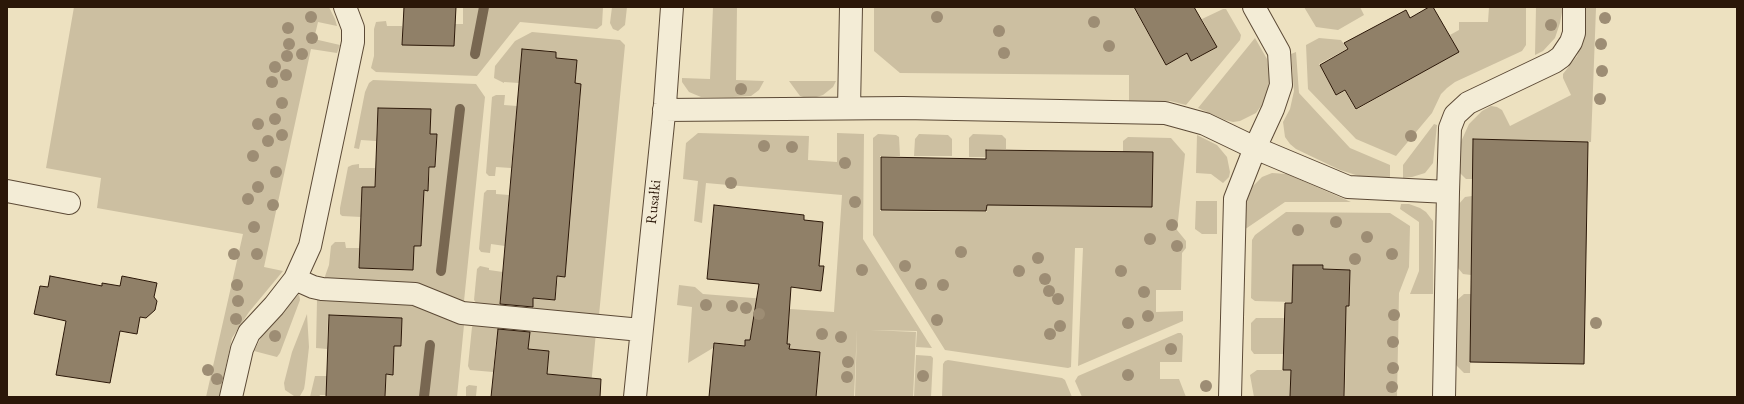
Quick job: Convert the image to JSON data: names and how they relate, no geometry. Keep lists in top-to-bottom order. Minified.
{"streets":{"street":["Rusałki"]}}
